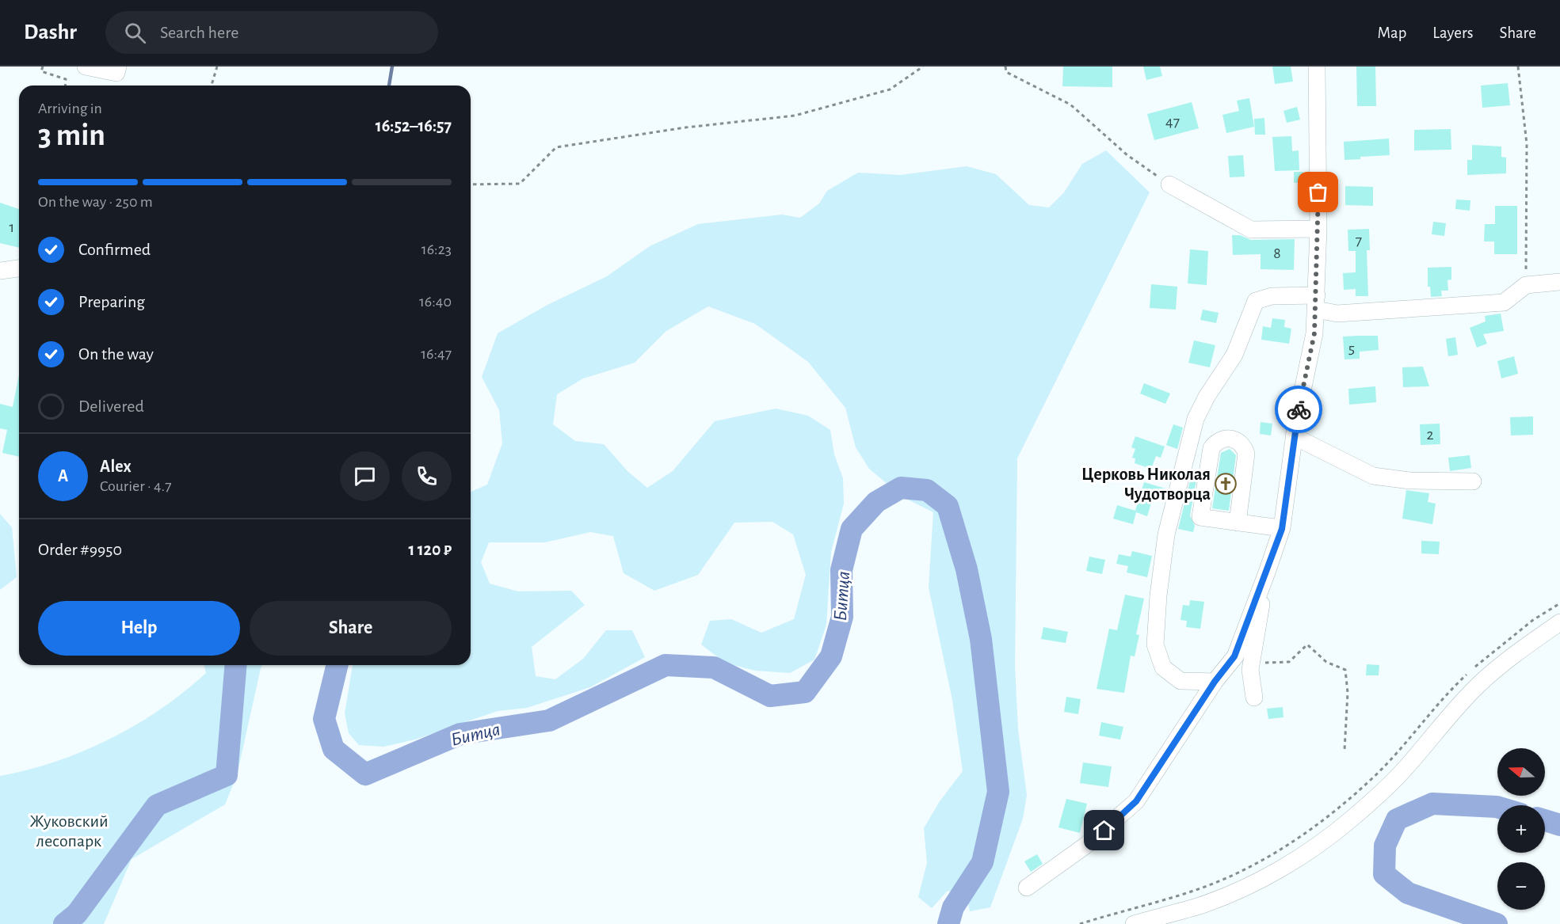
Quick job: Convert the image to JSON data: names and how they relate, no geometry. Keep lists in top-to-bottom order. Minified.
{"water":["Битца"],"parks":["Жуковский лесопарк"],"places":{"church":["Церковь Николая Чудотворца"]},"house_numbers":["47","1","7","8","5","2"],"north":"left","page":{"header":"Dashr","search":"Search here","nav":["Map","Layers","Share"],"heading":["3 min","Arriving in","16:52–16:57"],"panel":["Alex","Courier · 4.7","Order #9950","1 120 ₽"],"bar":"On the way · 250 m","list":[["Confirmed","16:23"],["Preparing","16:40"],["On the way","16:47"],"Delivered"],"round":"A","buttons":["Help","Share"],"map_buttons":["+","−"]}}
